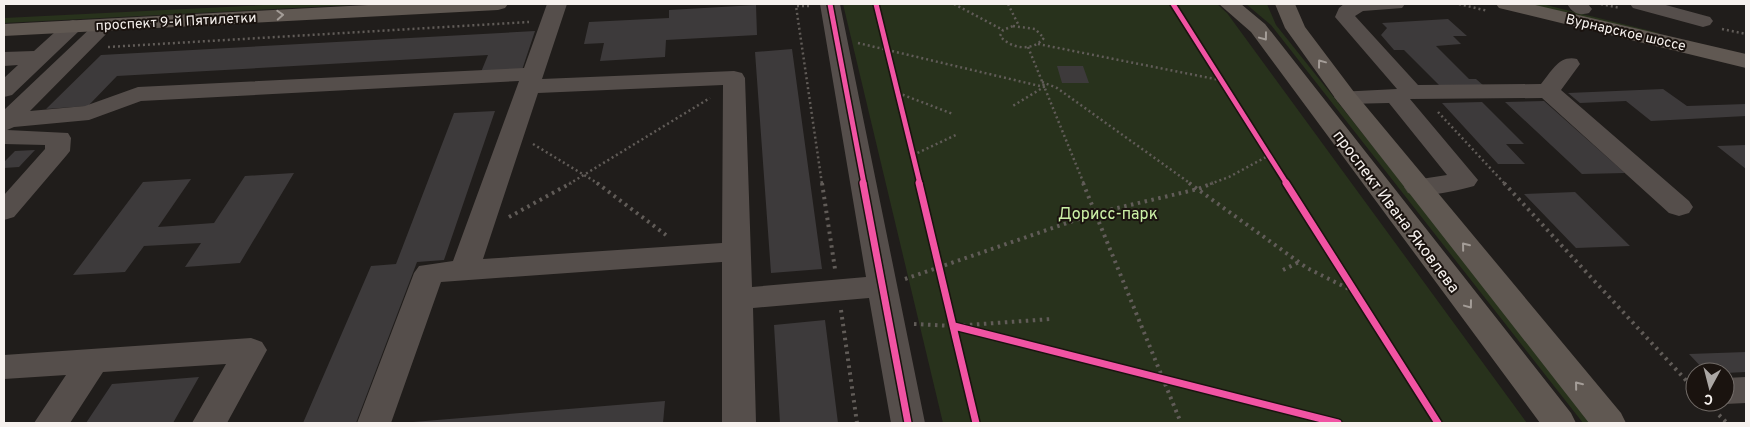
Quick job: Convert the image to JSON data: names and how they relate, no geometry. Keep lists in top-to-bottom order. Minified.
{"streets":{"main road":["проспект 9-й Пятилетки","Вурнарское шоссе","проспект Ивана Яковлева"]},"one_way":["проспект 9-й Пятилетки"],"parks":["Дорисс-парк"],"north":"bottom"}
